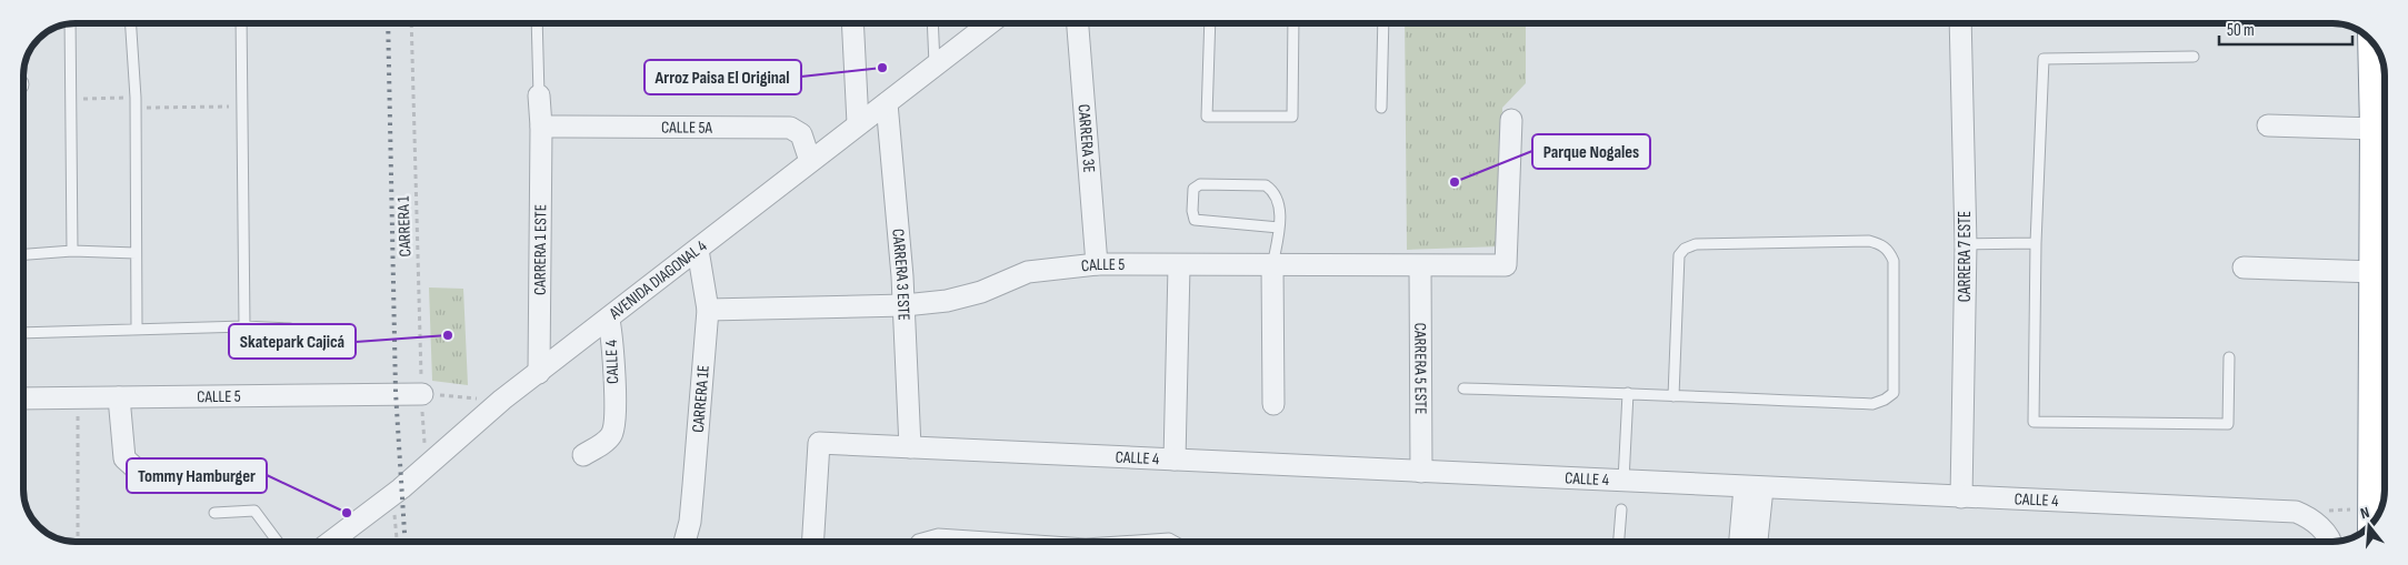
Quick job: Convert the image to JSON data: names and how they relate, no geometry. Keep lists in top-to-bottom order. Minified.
{"streets":{"street":["CALLE 5A","CARRERA 3E","CARRERA 1 ESTE","CARRERA 7 ESTE","CALLE 5","CARRERA 3 ESTE","AVENIDA DIAGONAL 4","CALLE 4","CARRERA 5 ESTE","CARRERA 1E"],"path":["CARRERA 1"]},"crossings":[["CALLE 5A","CARRERA 1 ESTE"],["CALLE 5A","AVENIDA DIAGONAL 4"],["CARRERA 3E","CALLE 5"],["CARRERA 1","CALLE 5"],["CARRERA 1 ESTE","AVENIDA DIAGONAL 4"],["CARRERA 7 ESTE","CALLE 4"],["CALLE 5","CARRERA 3 ESTE"],["CALLE 5","CARRERA 5 ESTE"],["CALLE 5","CARRERA 1E"],["CARRERA 3 ESTE","AVENIDA DIAGONAL 4"],["CARRERA 3 ESTE","CALLE 4"],["AVENIDA DIAGONAL 4","CALLE 4"],["AVENIDA DIAGONAL 4","CARRERA 1E"],["CALLE 4","CARRERA 5 ESTE"]],"places":["Arroz Paisa El Original","Parque Nogales","Skatepark Cajicá","Tommy Hamburger"],"scale_bar":"50 m","north":"top"}
